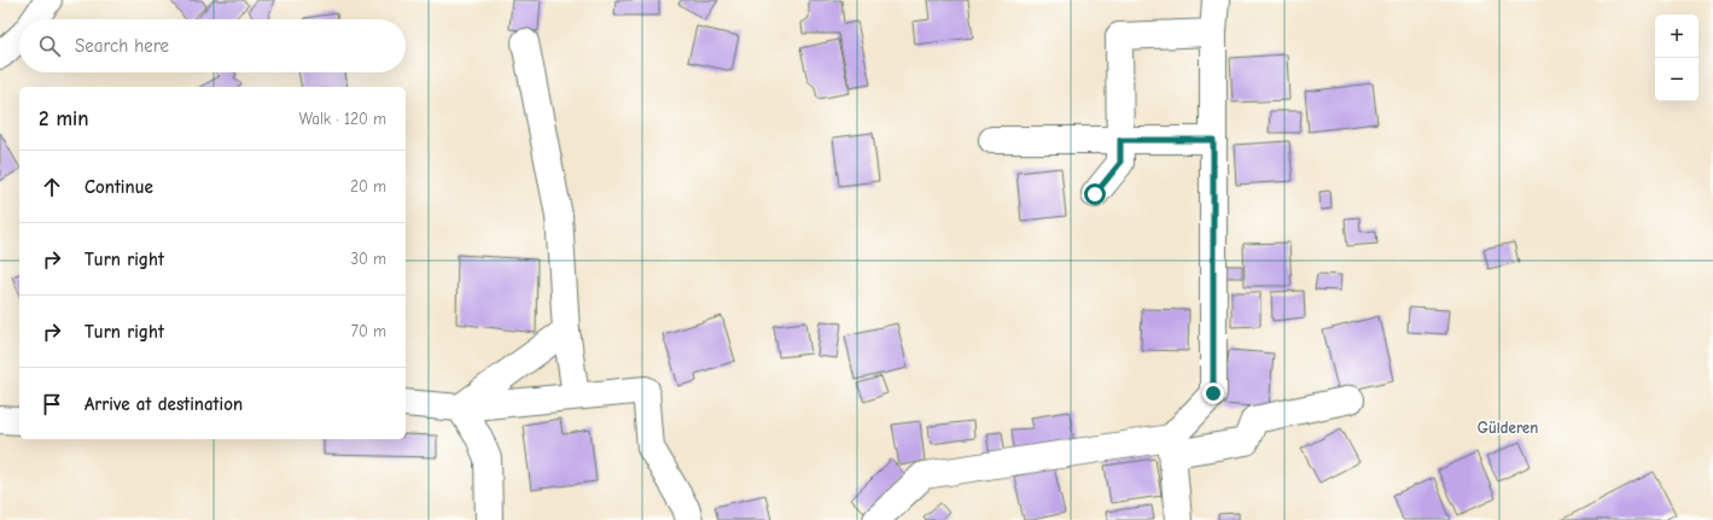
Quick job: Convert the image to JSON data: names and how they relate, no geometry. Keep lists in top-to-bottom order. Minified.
{"districts":["Gülderen"],"page":{"map_buttons":["+","−"],"search":"Search here","heading":["2 min","Walk · 120 m"],"list":[["Continue","20 m"],["Turn right","30 m"],["Turn right","70 m"],"Arrive at destination"]}}
